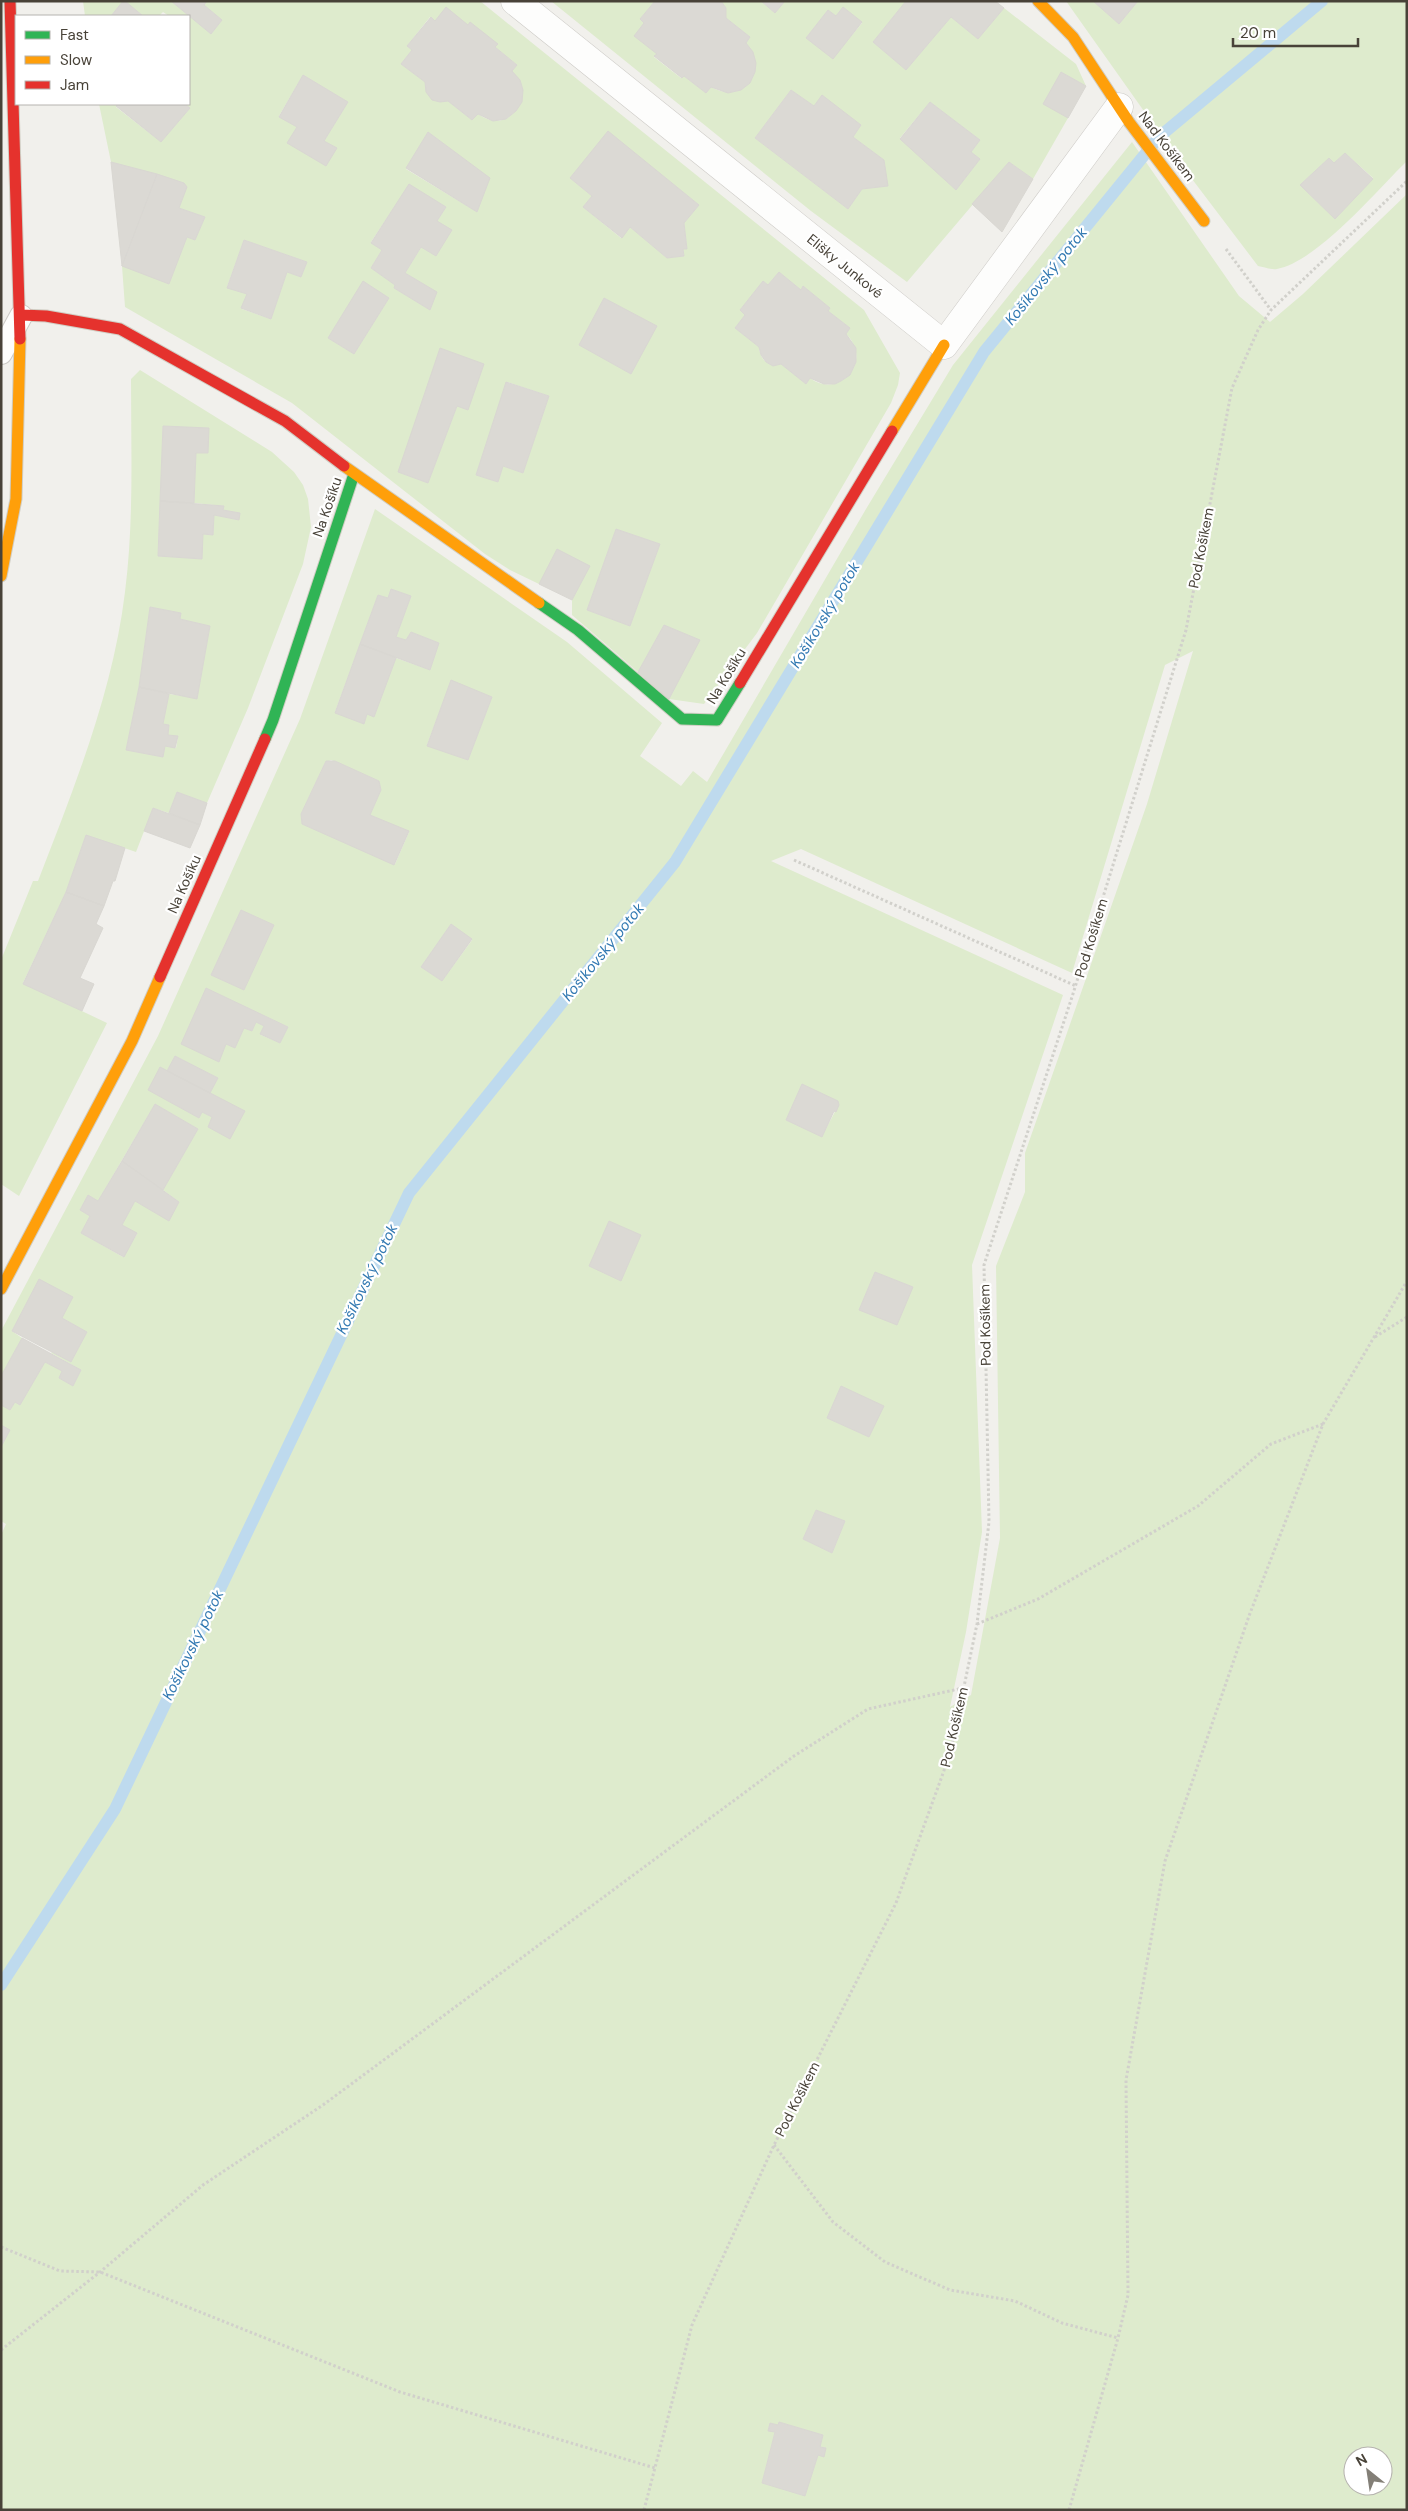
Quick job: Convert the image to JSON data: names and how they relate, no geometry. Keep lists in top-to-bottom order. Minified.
{"streets":{"street":["Nad Košíkem","Elišky Junkové","Na Košíku"],"path":["Pod Košíkem"]},"crossings":[["Elišky Junkové","Na Košíku"]],"water":["Košíkovský potok"],"legend":["Fast","Slow","Jam"],"scale_bar":"20 m","north":"top left"}
